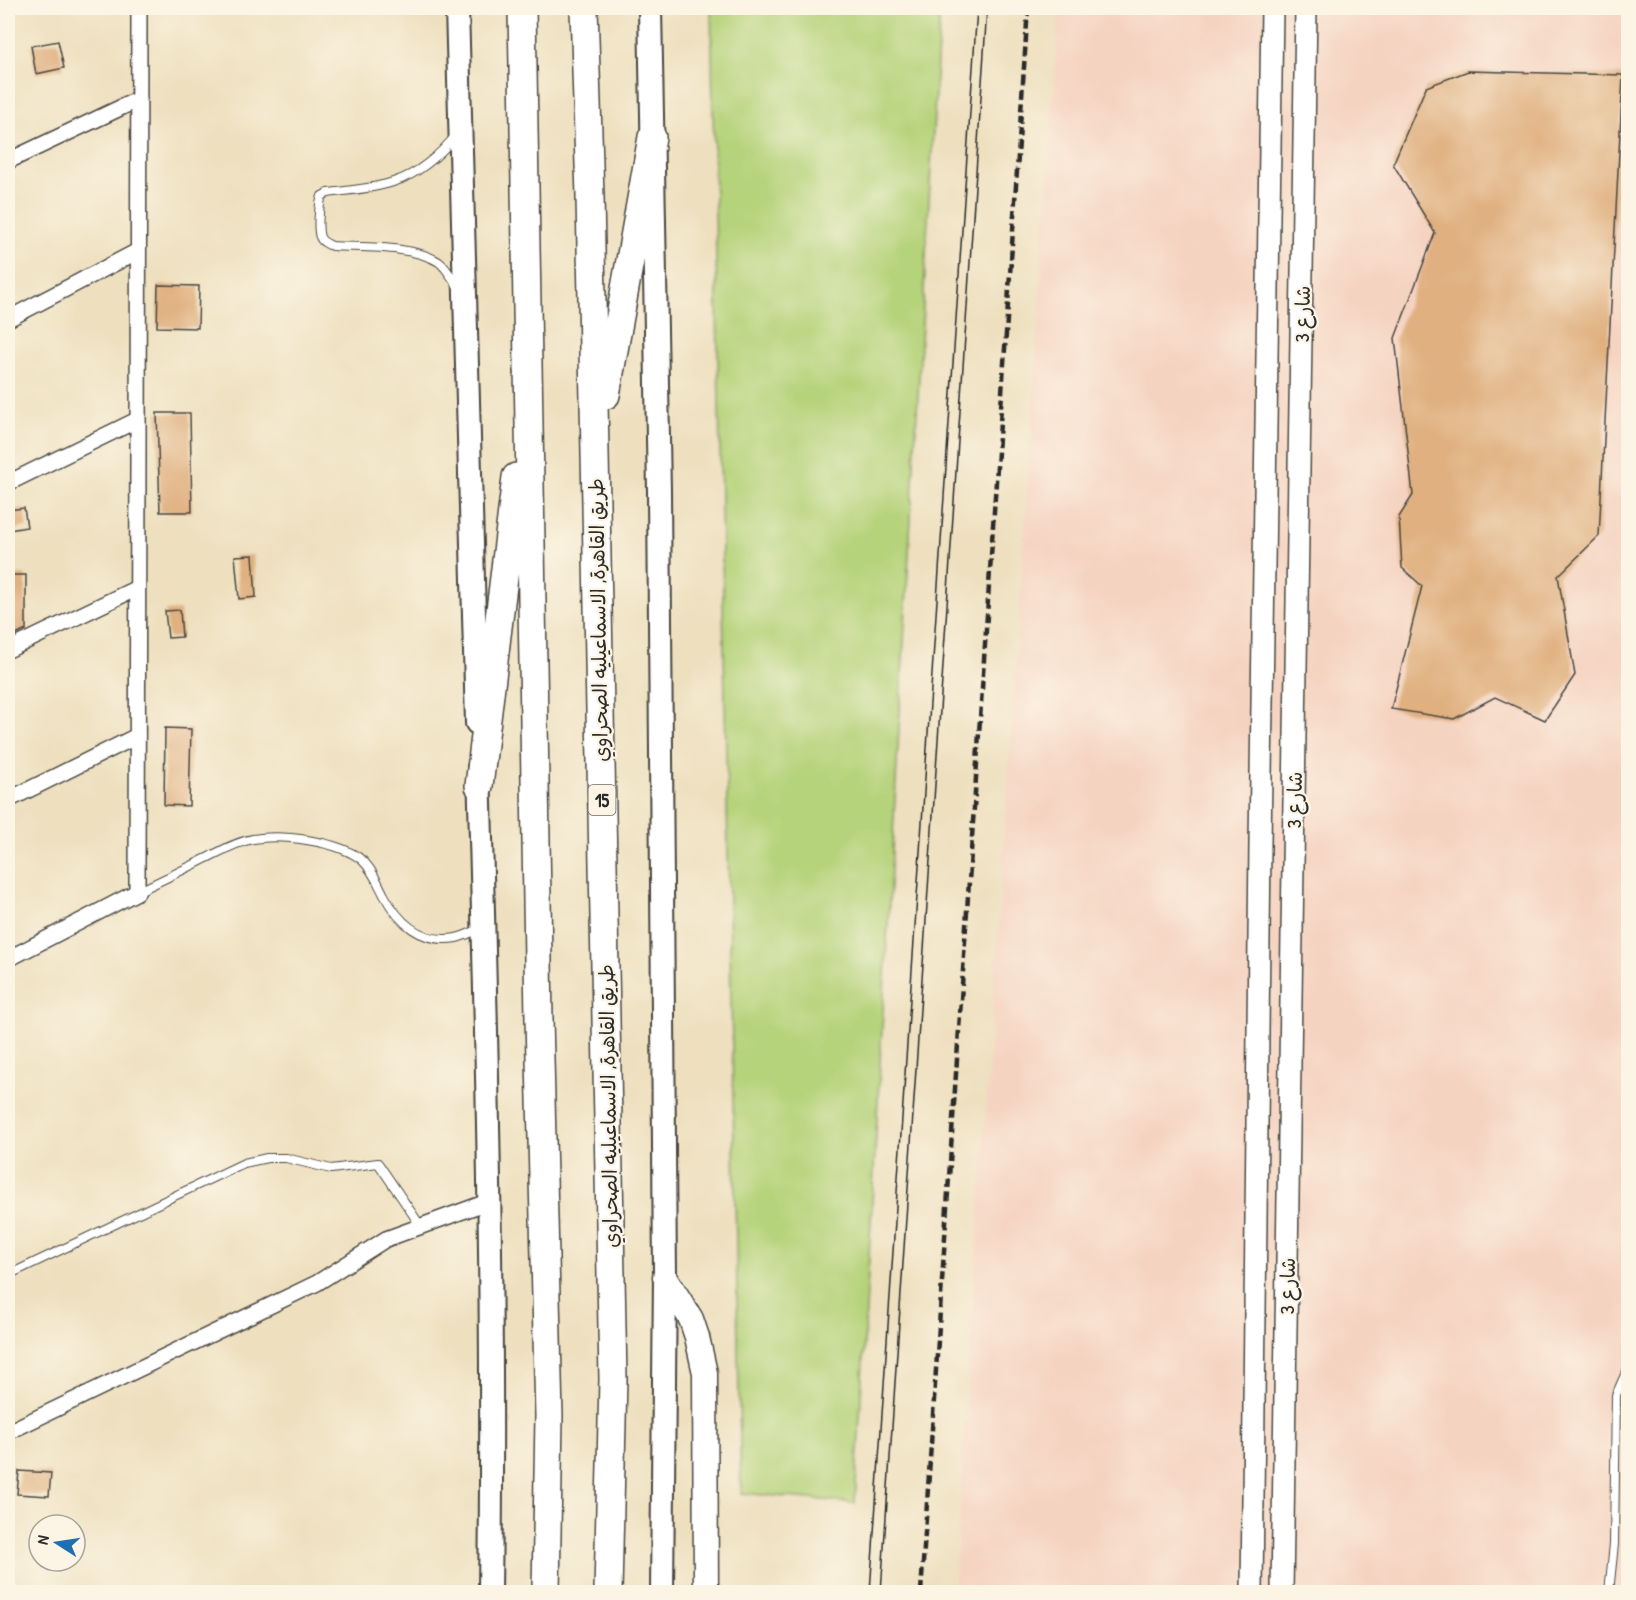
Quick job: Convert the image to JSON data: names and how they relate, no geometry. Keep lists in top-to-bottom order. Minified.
{"streets":{"highway":["طريق القاهرة, الاسماعيليه الصحراوي","15"],"main road":["شارع 3"]},"north":"left"}
